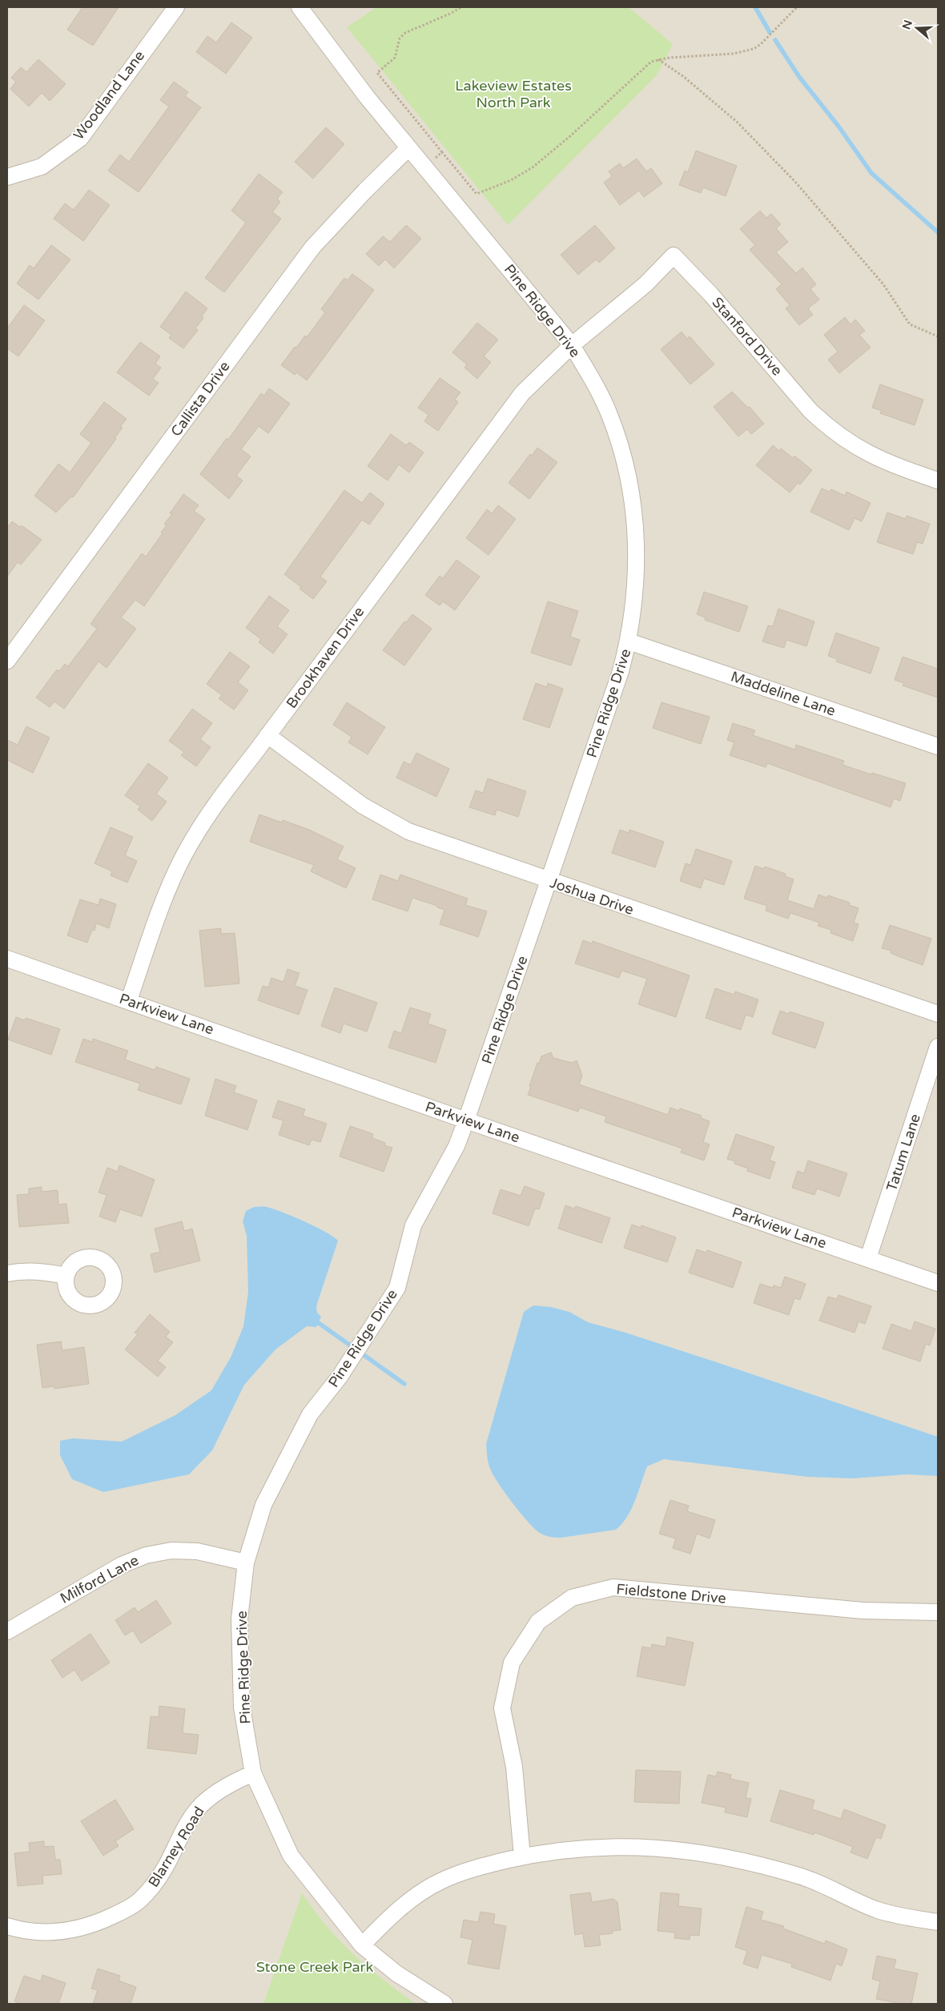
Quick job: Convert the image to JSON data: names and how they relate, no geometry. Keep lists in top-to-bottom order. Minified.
{"streets":{"street":["Woodland Lane","Pine Ridge Drive","Stanford Drive","Callista Drive","Brookhaven Drive","Maddeline Lane","Joshua Drive","Parkview Lane","Tatum Lane","Milford Lane","Fieldstone Drive","Blarney Road"]},"crossings":[["Pine Ridge Drive","Stanford Drive"],["Pine Ridge Drive","Callista Drive"],["Pine Ridge Drive","Brookhaven Drive"],["Pine Ridge Drive","Maddeline Lane"],["Pine Ridge Drive","Joshua Drive"],["Pine Ridge Drive","Parkview Lane"],["Pine Ridge Drive","Milford Lane"],["Pine Ridge Drive","Blarney Road"],["Stanford Drive","Brookhaven Drive"],["Brookhaven Drive","Joshua Drive"],["Brookhaven Drive","Parkview Lane"],["Parkview Lane","Tatum Lane"]],"parks":["Lakeview Estates North Park","Stone Creek Park"],"north":"left"}
